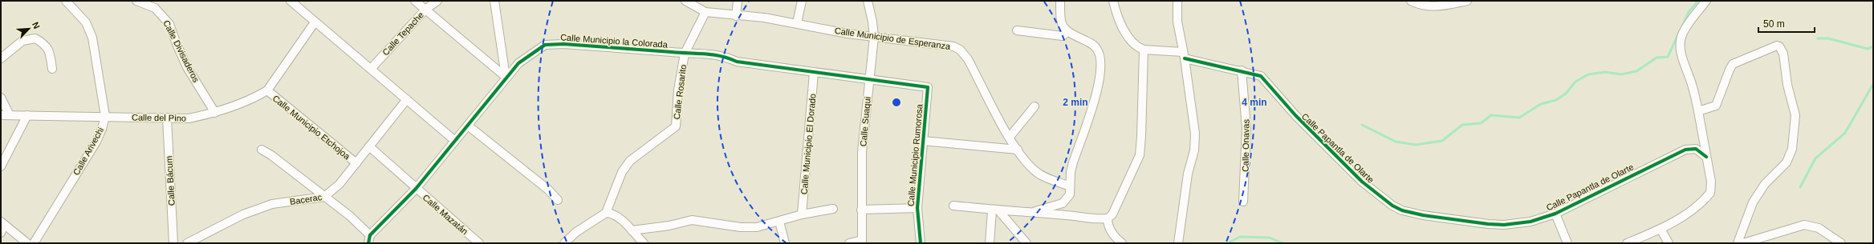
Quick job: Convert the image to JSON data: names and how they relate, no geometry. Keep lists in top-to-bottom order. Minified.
{"streets":{"street":["Calle Tepache","Calle Municipio de Esperanza","Calle Municipio la Colorada","Calle Divisaderos","Calle Rosarito","Calle del Pino","Calle Suaqui","Calle Municipio Etchojoa","Calle Municipio El Dorado","Calle Onavas","Calle Papantla de Olarte","Calle Arivechi","Calle Municipio Rumorosa","Calle Bácum","Bacerac","Calle Mazatán"]},"crossings":[["Calle Municipio de Esperanza","Calle Rosarito"],["Calle Municipio de Esperanza","Calle Suaqui"],["Calle Municipio la Colorada","Calle Rosarito"],["Calle Municipio la Colorada","Calle Suaqui"],["Calle Municipio la Colorada","Calle Municipio El Dorado"],["Calle Municipio la Colorada","Calle Municipio Rumorosa"],["Calle Municipio la Colorada","Calle Mazatán"],["Calle Divisaderos","Calle del Pino"],["Calle del Pino","Calle Municipio Etchojoa"],["Calle del Pino","Calle Arivechi"],["Calle del Pino","Calle Bácum"],["Calle Municipio Etchojoa","Bacerac"],["Calle Onavas","Calle Papantla de Olarte"],["Bacerac","Calle Mazatán"]],"scale_bar":"50 m","north":"top right","rings":["2 min","4 min"]}
